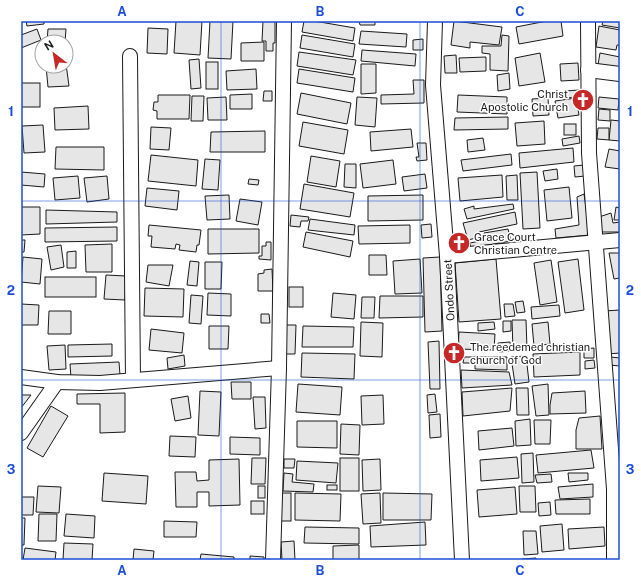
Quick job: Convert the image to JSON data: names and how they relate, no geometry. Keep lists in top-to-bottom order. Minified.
{"streets":{"street":["Ondo Street"]},"places":{"church":["Christ Apostolic Church","Grace Court Christian Centre","The reedemed christian church of God"]},"north":"top left","grid":{"columns":["A","B","C"],"rows":["1","2","3"]}}
